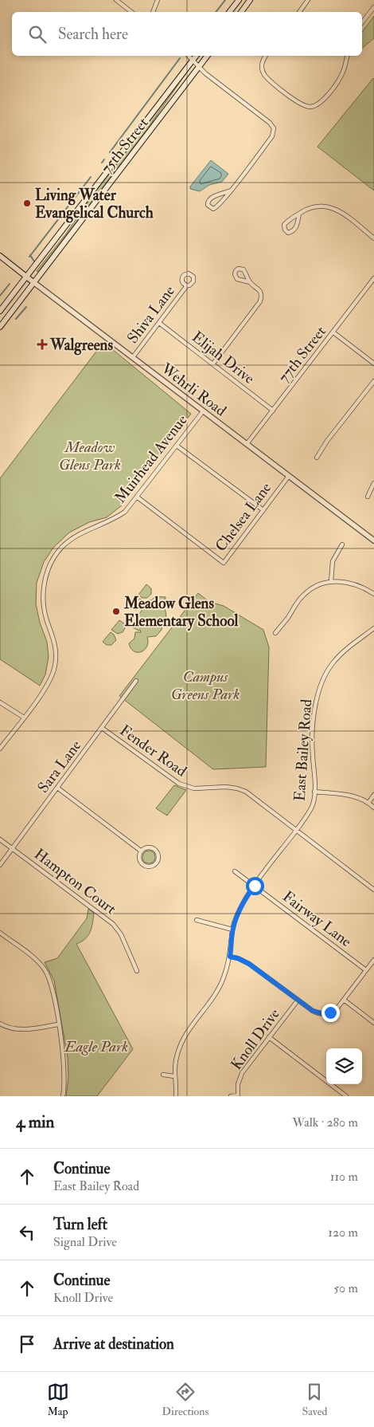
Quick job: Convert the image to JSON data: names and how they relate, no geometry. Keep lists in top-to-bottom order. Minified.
{"streets":{"main road":["75th Street","Wehrli Road"],"street":["Shiva Lane","77th Street","Elijah Drive","Muirhead Avenue","Chelsea Lane","Fender Road","East Bailey Road","Sara Lane","Hampton Court","Fairway Lane","Knoll Drive"]},"crossings":[["75th Street","Wehrli Road"],["Shiva Lane","Elijah Drive"],["Shiva Lane","Wehrli Road"],["77th Street","Elijah Drive"],["77th Street","Wehrli Road"],["Wehrli Road","Muirhead Avenue"],["Wehrli Road","Chelsea Lane"],["Muirhead Avenue","Chelsea Lane"],["Fender Road","East Bailey Road"],["Fender Road","Sara Lane"],["East Bailey Road","Fairway Lane"],["Sara Lane","Hampton Court"],["Fairway Lane","Knoll Drive"]],"parks":["Meadow Glens Park","Campus Greens Park","Eagle Park"],"places":{"other":["Living Water Evangelical Church","Meadow Glens Elementary School"],"health":["Walgreens"]},"page":{"search":"Search here","heading":["4 min","Walk · 280 m"],"list":[["Continue","East Bailey Road","110 m"],["Turn left","Signal Drive","120 m"],["Continue","Knoll Drive","50 m"],"Arrive at destination"],"nav":["Map","Directions","Saved"]}}
